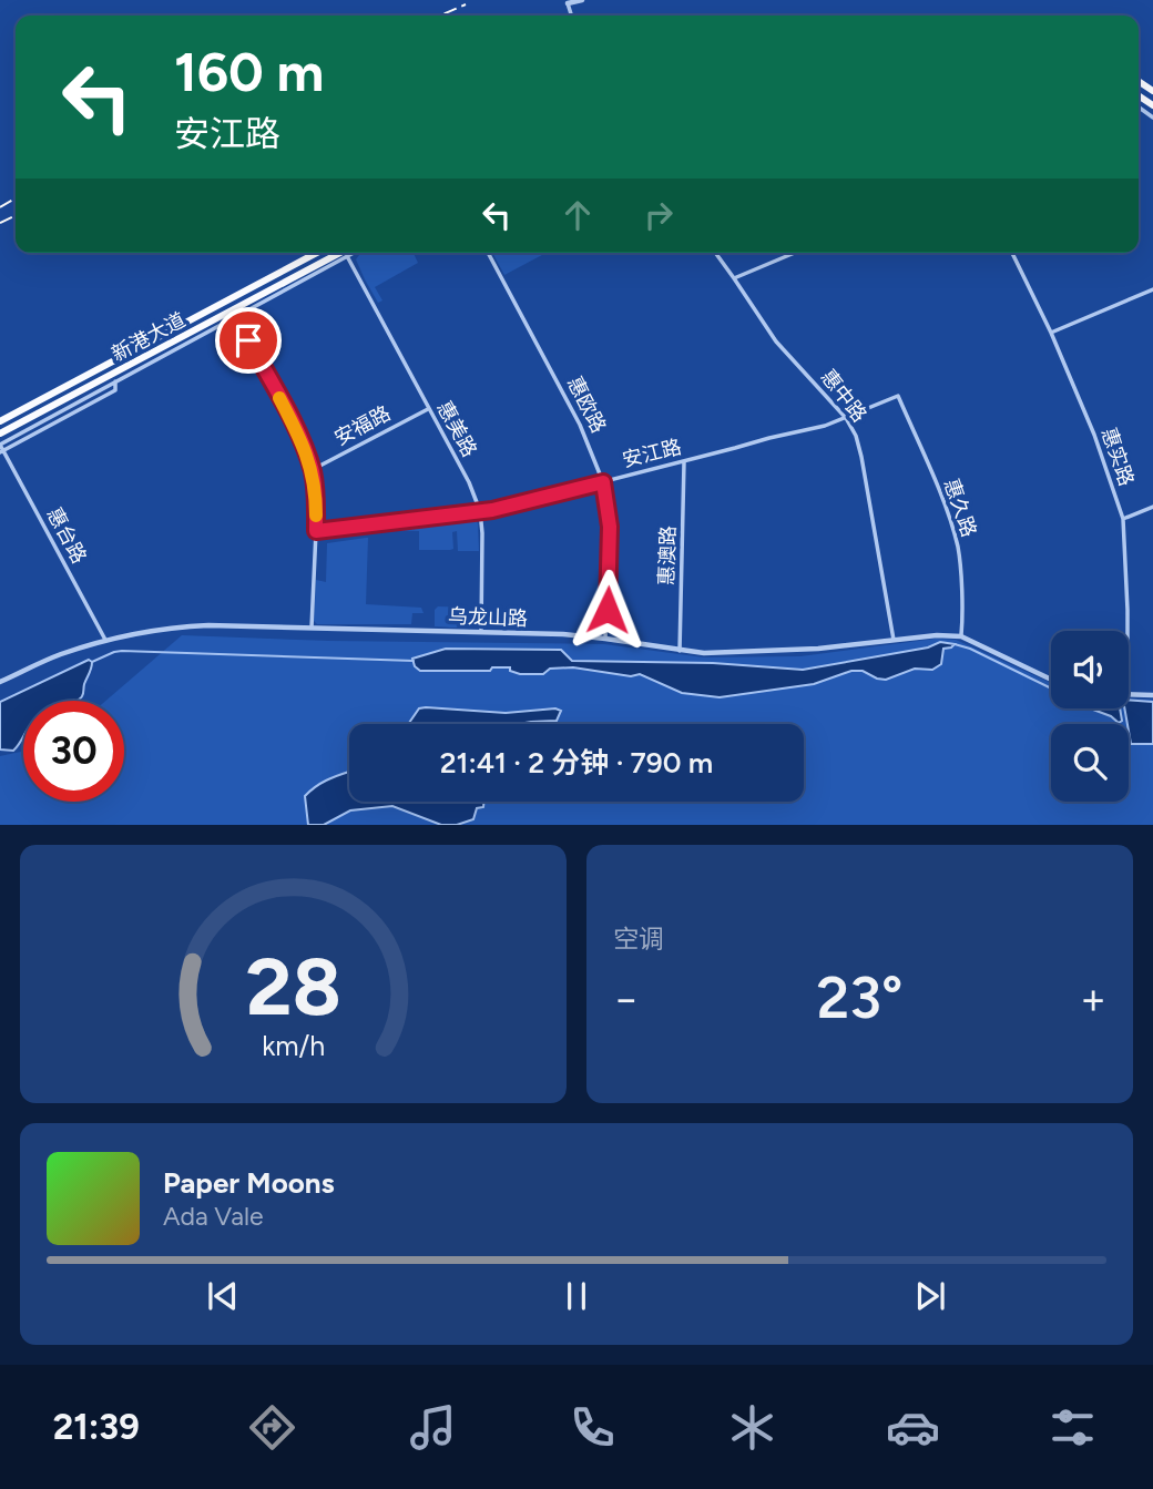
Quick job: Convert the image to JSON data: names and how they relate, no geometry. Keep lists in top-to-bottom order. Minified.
{"streets":{"main road":["新港大道"],"street":["惠中路","惠欧路","安福路","惠美路","安江路","惠实路","惠久路","惠台路","惠澳路","乌龙山路"]},"crossings":[["惠中路","安江路"],["惠中路","乌龙山路"],["惠欧路","安江路"],["惠欧路","乌龙山路"],["安福路","惠美路"],["惠美路","安江路"],["惠美路","乌龙山路"],["安江路","惠久路"],["安江路","惠澳路"],["惠久路","乌龙山路"],["惠台路","乌龙山路"],["惠澳路","乌龙山路"]],"page":{"turn":["160 m","安江路"],"limit":"30","trip":"21:41 · 2 分钟 · 790 m","tile":"空调","heat":["−","23°","+"],"song":["Paper Moons","Ada Vale"],"tabs":"21:39","gauge":["28","km/h"]}}
